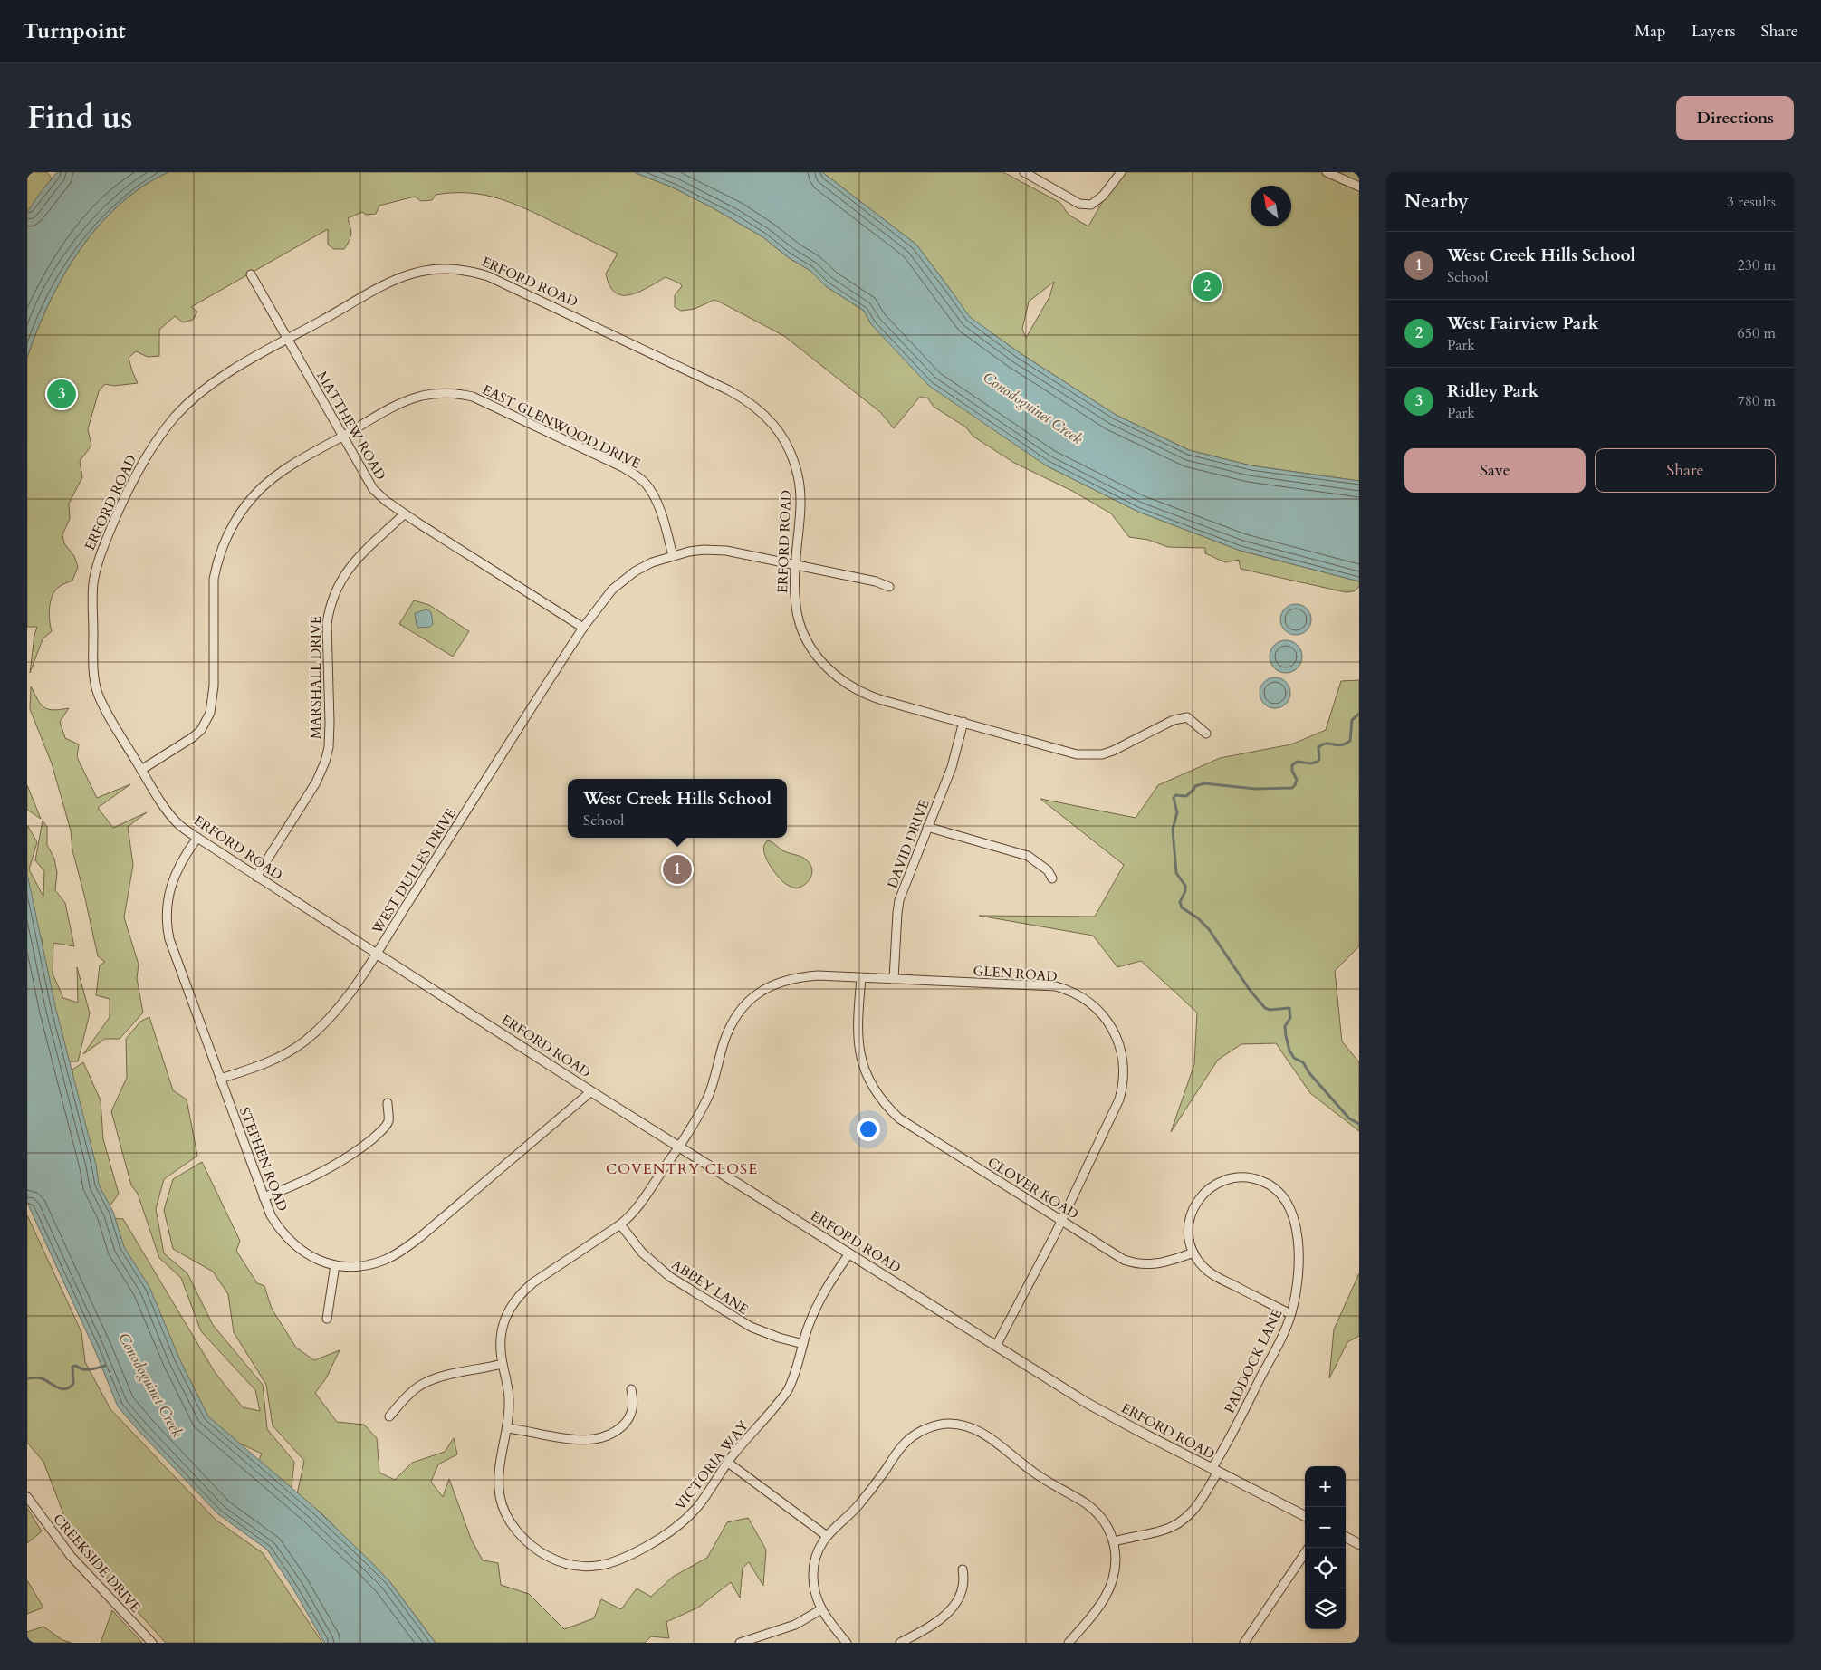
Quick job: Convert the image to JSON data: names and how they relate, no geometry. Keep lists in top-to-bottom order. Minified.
{"streets":{"street":["ERFORD ROAD","MATTHEW ROAD","EAST GLENWOOD DRIVE","MARSHALL DRIVE","DAVID DRIVE","WEST DULLES DRIVE","GLEN ROAD","STEPHEN ROAD","CLOVER ROAD","ABBEY LANE","PADDOCK LANE","VICTORIA WAY","CREEKSIDE DRIVE"]},"crossings":[["ERFORD ROAD","MATTHEW ROAD"],["ERFORD ROAD","EAST GLENWOOD DRIVE"],["ERFORD ROAD","MARSHALL DRIVE"],["ERFORD ROAD","DAVID DRIVE"],["ERFORD ROAD","WEST DULLES DRIVE"],["ERFORD ROAD","GLEN ROAD"],["ERFORD ROAD","STEPHEN ROAD"],["ERFORD ROAD","PADDOCK LANE"],["ERFORD ROAD","VICTORIA WAY"],["MATTHEW ROAD","EAST GLENWOOD DRIVE"],["MATTHEW ROAD","MARSHALL DRIVE"],["MATTHEW ROAD","WEST DULLES DRIVE"],["EAST GLENWOOD DRIVE","WEST DULLES DRIVE"],["DAVID DRIVE","GLEN ROAD"],["WEST DULLES DRIVE","STEPHEN ROAD"],["GLEN ROAD","CLOVER ROAD"],["GLEN ROAD","VICTORIA WAY"],["CLOVER ROAD","PADDOCK LANE"],["ABBEY LANE","VICTORIA WAY"]],"districts":["COVENTRY CLOSE"],"water":["Conodoguinet Creek"],"north":"top left","page":{"header":"Turnpoint","nav":["Map","Layers","Share"],"title":"Find us","buttons":["Directions",["Save","Share"]],"heading":["Nearby","3 results"],"list":[{"mark":"1","name":"West Creek Hills School","note":"School","value":"230 m"},{"mark":"2","name":"West Fairview Park","note":"Park","value":"650 m"},{"mark":"3","name":"Ridley Park","note":"Park","value":"780 m"}],"pins":["2","3","1"],"popup":["West Creek Hills School","School"],"map_buttons":["+","−"]}}
